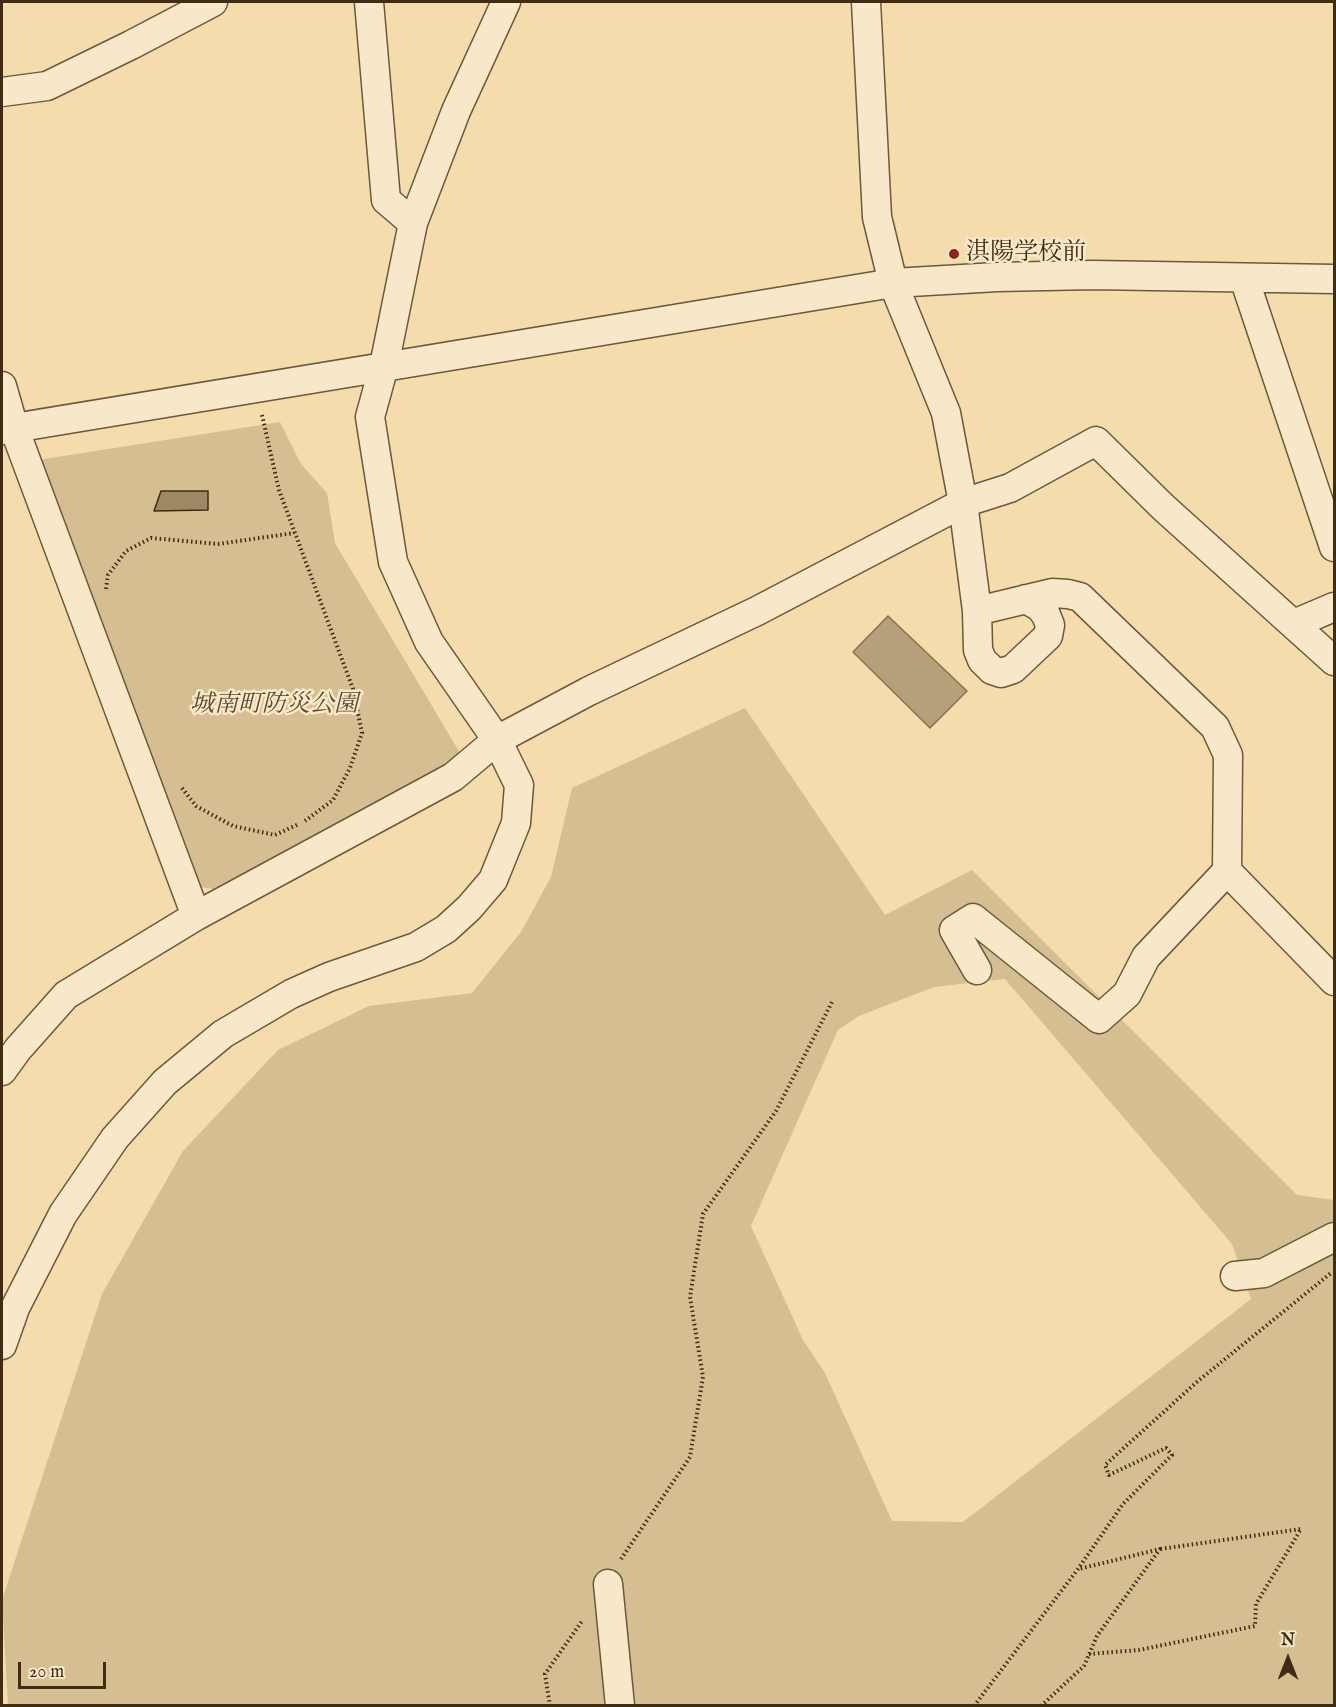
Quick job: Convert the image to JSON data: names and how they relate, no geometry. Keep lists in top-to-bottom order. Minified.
{"parks":["城南町防災公園"],"places":["淇陽学校前"],"scale_bar":"20 m","north":"top"}
